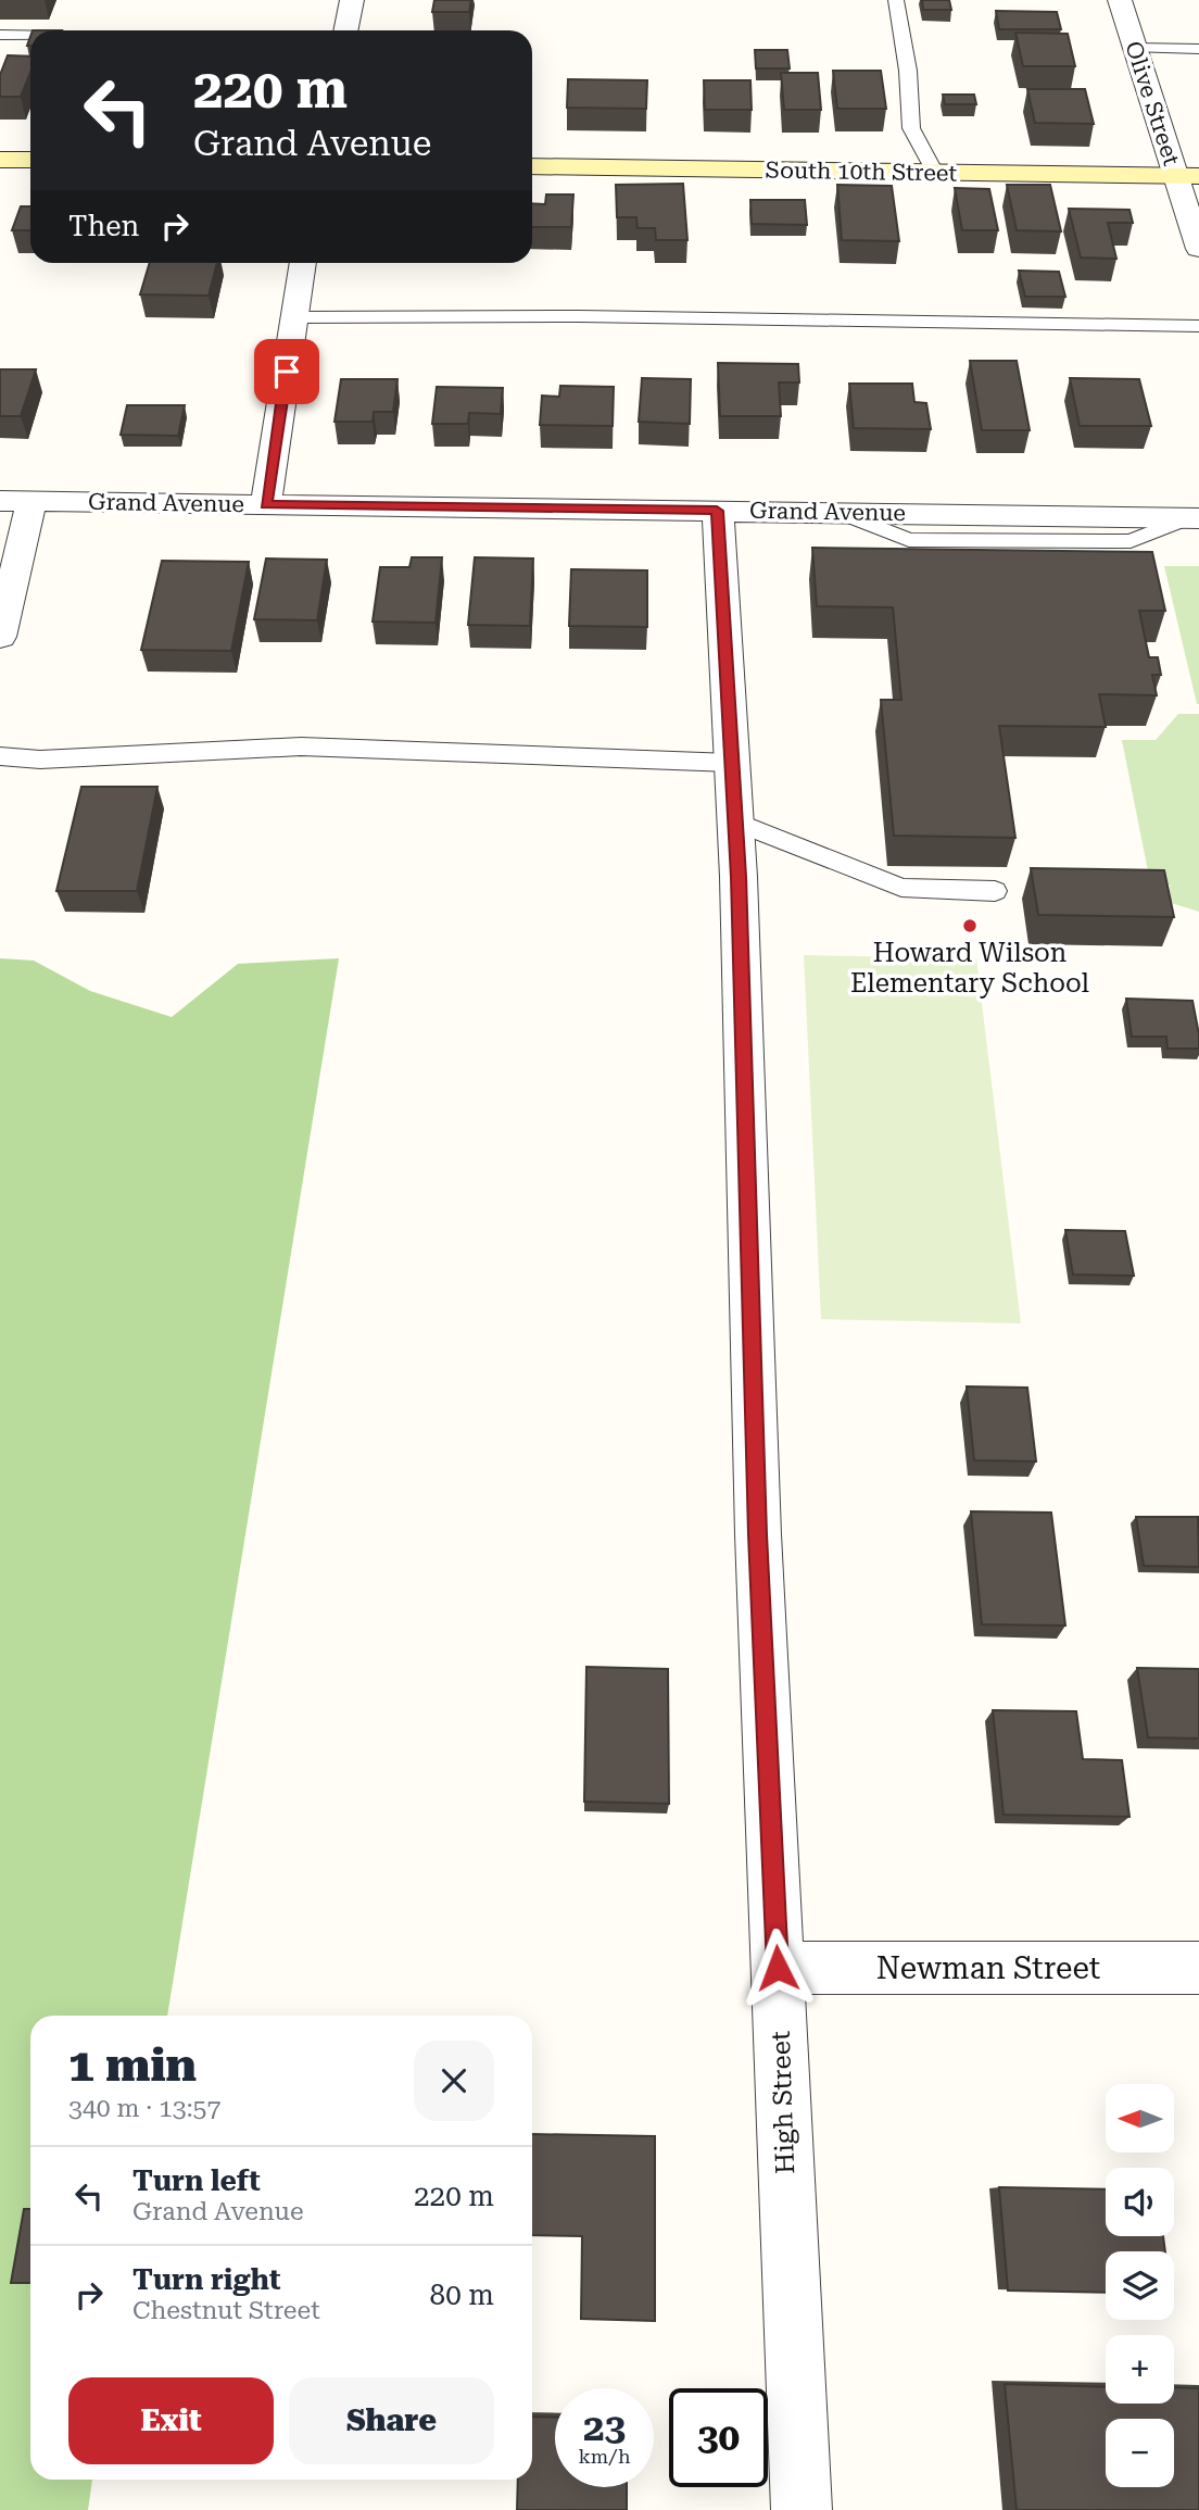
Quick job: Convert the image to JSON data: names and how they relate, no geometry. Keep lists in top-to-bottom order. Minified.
{"streets":{"street":["Olive Street","South 10th Street","Grand Avenue","Newman Street","High Street"]},"crossings":[["Olive Street","South 10th Street"],["Grand Avenue","High Street"],["Newman Street","High Street"]],"places":["Howard Wilson Elementary School"],"north":"left","page":{"turn":["220 m","Grand Avenue"],"then":"Then","heading":["1 min","340 m · 13:57"],"map_buttons":["+","−"],"list":[{"name":"Turn left","note":"Grand Avenue","value":"220 m"},{"name":"Turn right","note":"Chestnut Street","value":"80 m"}],"buttons":["Exit","Share"],"speed":"23 km/h","limit":"30"}}
